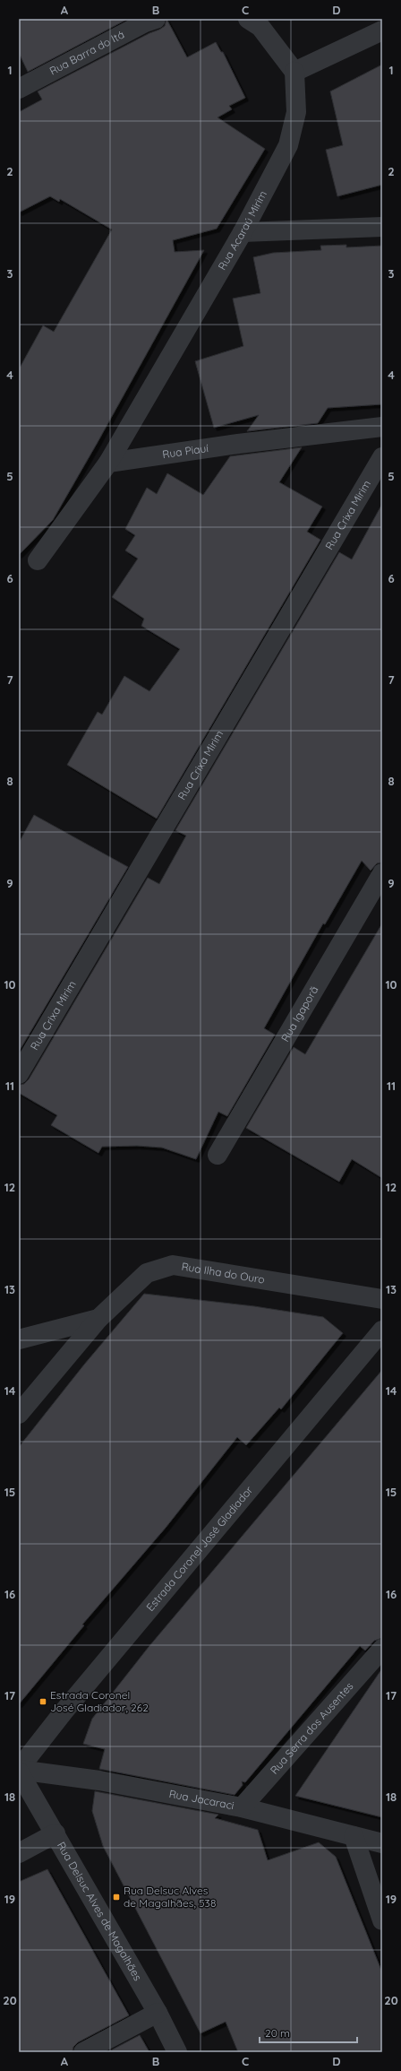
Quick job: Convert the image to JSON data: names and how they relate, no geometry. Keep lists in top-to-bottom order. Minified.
{"streets":{"street":["Rua Barra do Itá","Rua Acaraú Mirim","Rua Piauí","Rua Crixa Mirim","Rua Igaporã","Rua Ilha do Ouro","Estrada Coronel José Gladiador","Rua Serra dos Ausentes","Rua Jacaraci","Rua Delsuc Alves de Magalhães"]},"crossings":[["Rua Acaraú Mirim","Rua Piauí"],["Estrada Coronel José Gladiador","Rua Jacaraci"],["Estrada Coronel José Gladiador","Rua Delsuc Alves de Magalhães"],["Rua Serra dos Ausentes","Rua Jacaraci"],["Rua Jacaraci","Rua Delsuc Alves de Magalhães"]],"places":{"transit":["Estrada Coronel José Gladiador, 262","Rua Delsuc Alves de Magalhães, 538"]},"scale_bar":"20 m","grid":{"columns":["A","B","C","D"],"rows":["1","2","3","4","5","6","7","8","9","10","11","12","13","14","15","16","17","18","19","20"]}}
